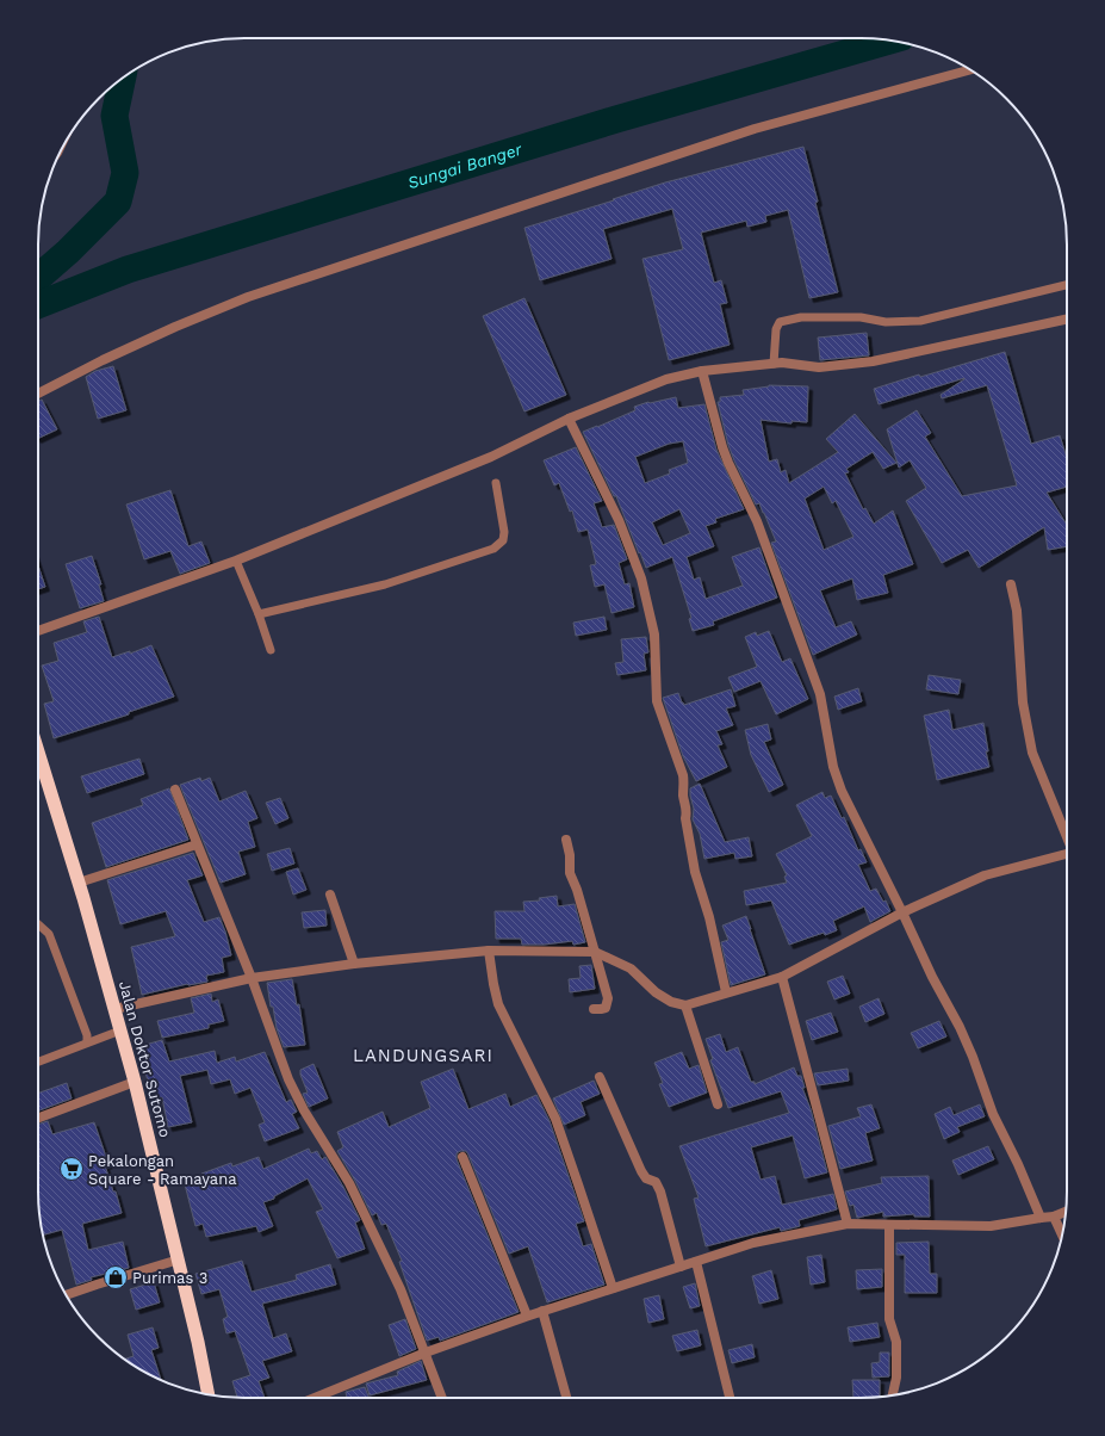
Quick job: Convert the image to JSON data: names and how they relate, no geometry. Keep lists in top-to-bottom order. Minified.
{"streets":{"highway":["Jalan Doktor Sutomo"]},"districts":["LANDUNGSARI"],"water":["Sungai Banger"],"places":{"supermarket":["Pekalongan Square - Ramayana"],"shop":["Purimas 3"]}}
